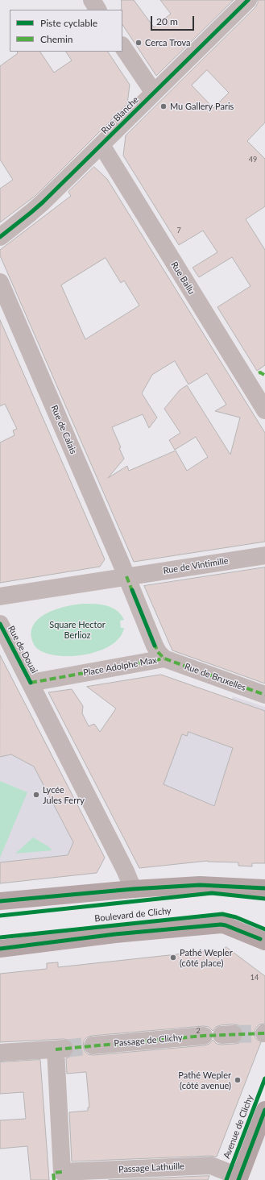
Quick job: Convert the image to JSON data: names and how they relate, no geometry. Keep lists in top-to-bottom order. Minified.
{"streets":{"main road":["Boulevard de Clichy"],"street":["Rue Blanche","Rue Ballu","Rue de Calais","Rue de Vintimille","Rue de Douai","Place Adolphe Max","Rue de Bruxelles","Passage de Clichy","Passage Lathuille"],"cycle path":["Avenue de Clichy"]},"crossings":[["Rue Blanche","Rue Ballu"],["Rue de Calais","Rue de Vintimille"],["Rue de Calais","Place Adolphe Max"],["Rue de Vintimille","Place Adolphe Max"],["Rue de Douai","Place Adolphe Max"],["Place Adolphe Max","Rue de Bruxelles"]],"parks":["Square Hector Berlioz"],"places":["Cerca Trova","Mu Gallery Paris","Lycée Jules Ferry","Pathé Wepler (côté place)","Pathé Wepler (côté avenue)"],"house_numbers":["49","7","14","2"],"legend":["Piste cyclable","Chemin"],"scale_bar":"20 m"}
